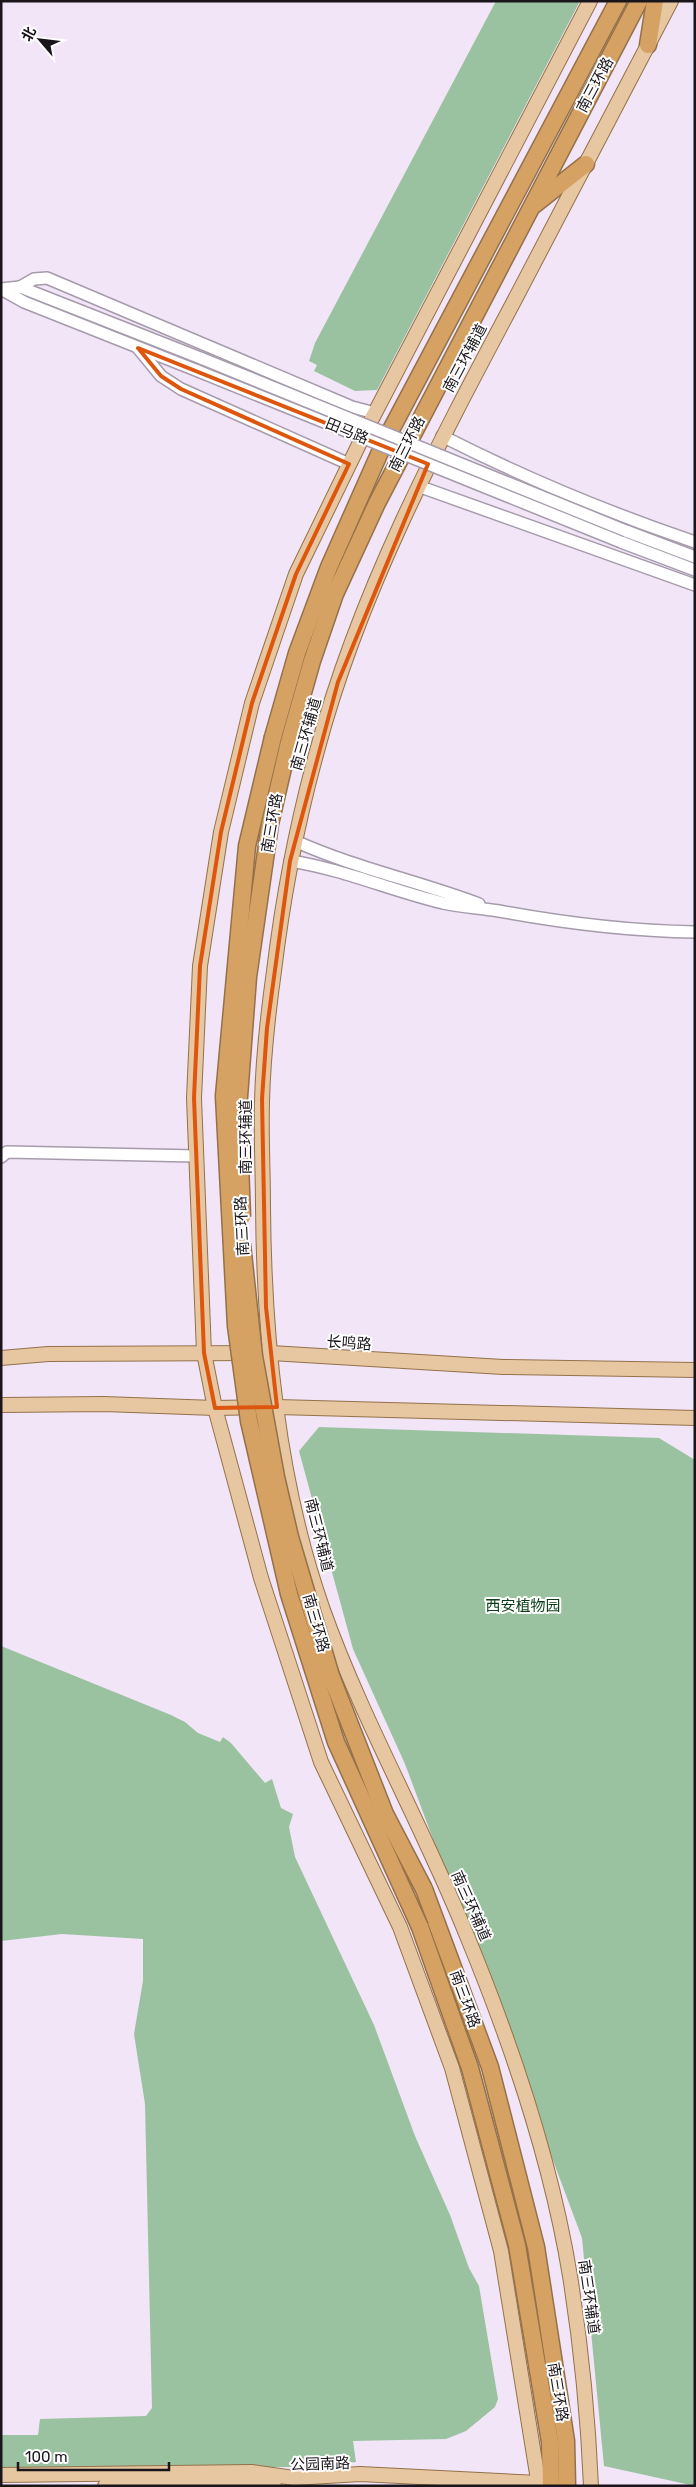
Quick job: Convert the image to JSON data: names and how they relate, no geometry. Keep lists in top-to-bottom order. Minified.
{"streets":{"highway":["南三环路"],"main road":["南三环辅道","长鸣路","公园南路"],"street":["田马路"]},"crossings":[["南三环路","公园南路"],["南三环辅道","长鸣路"]],"parks":["西安植物园"],"scale_bar":"100 m","north":"top left"}
